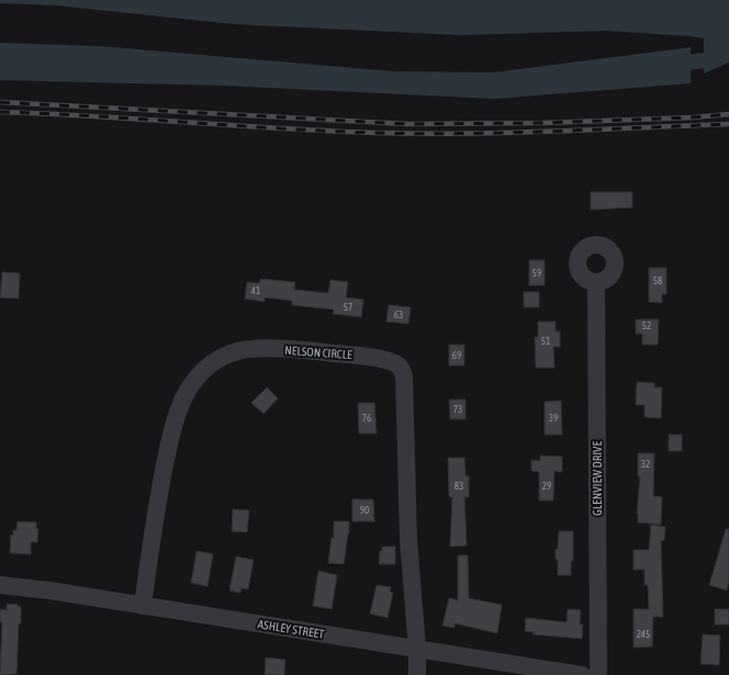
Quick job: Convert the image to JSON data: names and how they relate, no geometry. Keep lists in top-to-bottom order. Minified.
{"streets":{"street":["NELSON CIRCLE","GLENVIEW DRIVE","ASHLEY STREET"]},"crossings":[["NELSON CIRCLE","ASHLEY STREET"]],"house_numbers":["59","58","41","57","63","52","51","69","73","76","39","32","83","29","90","245"]}
